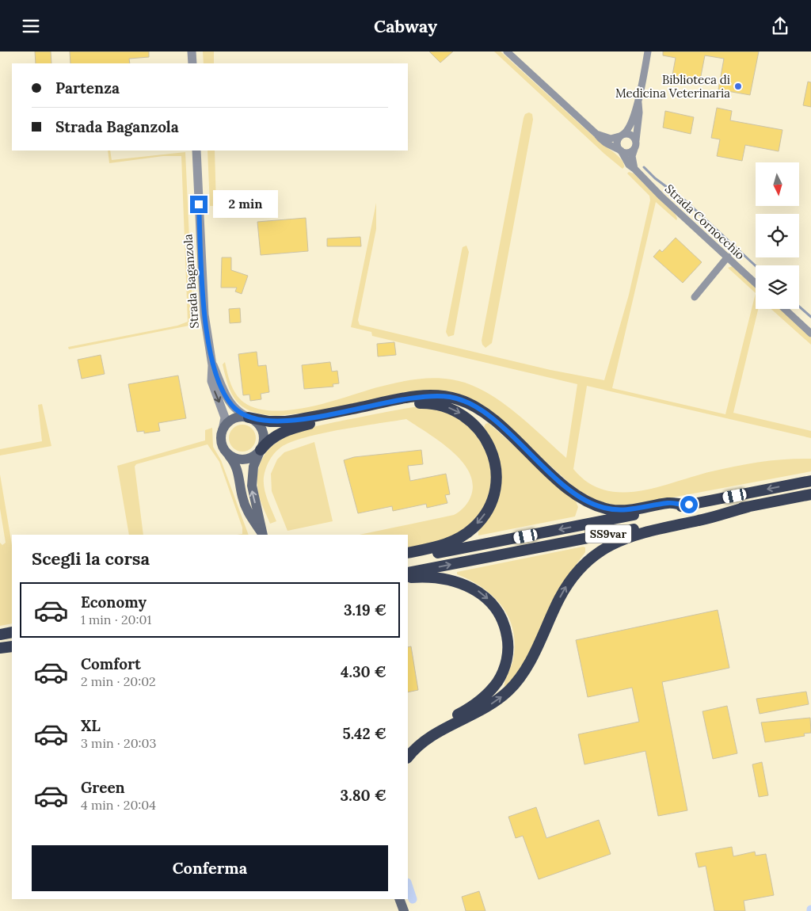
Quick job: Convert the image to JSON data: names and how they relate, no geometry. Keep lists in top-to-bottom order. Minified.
{"streets":{"highway":["SS9var"],"main road":["Strada Baganzola"],"street":["Strada Cornocchio"]},"places":["Biblioteca di Medicina Veterinaria"],"north":"bottom","page":{"header":"Cabway","banner":["Partenza","Strada Baganzola"],"bubble":"2 min","heading":"Scegli la corsa","list":[{"name":"Economy","note":"1 min · 20:01","value":"3.19 €"},{"name":"Comfort","note":"2 min · 20:02","value":"4.30 €"},{"name":"XL","note":"3 min · 20:03","value":"5.42 €"},{"name":"Green","note":"4 min · 20:04","value":"3.80 €"}],"buttons":"Conferma"}}
